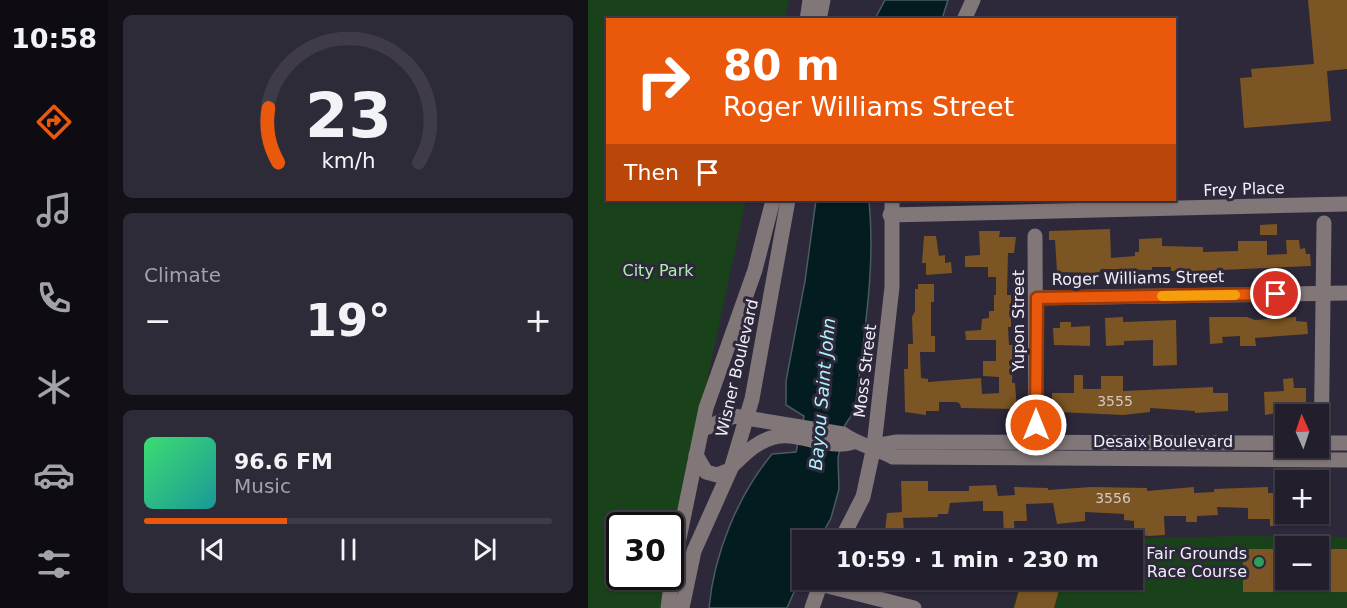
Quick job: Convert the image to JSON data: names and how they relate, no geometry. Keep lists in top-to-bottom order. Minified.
{"streets":{"street":["Frey Place","Roger Williams Street","Yupon Street","Wisner Boulevard","Moss Street","Desaix Boulevard"]},"crossings":[["Frey Place","Moss Street"],["Roger Williams Street","Yupon Street"],["Yupon Street","Desaix Boulevard"],["Wisner Boulevard","Desaix Boulevard"],["Moss Street","Desaix Boulevard"]],"water":["Bayou Saint John"],"parks":["City Park"],"places":["Fair Grounds Race Course"],"house_numbers":["3555","3556"],"north":"top","page":{"tabs":"10:58","turn":["80 m","Roger Williams Street"],"then":"Then","tile":"Climate","heat":["−","19°","+"],"map_buttons":["+","−"],"song":["96.6 FM","Music"],"limit":"30","trip":"10:59 · 1 min · 230 m","gauge":["23","km/h"]}}
